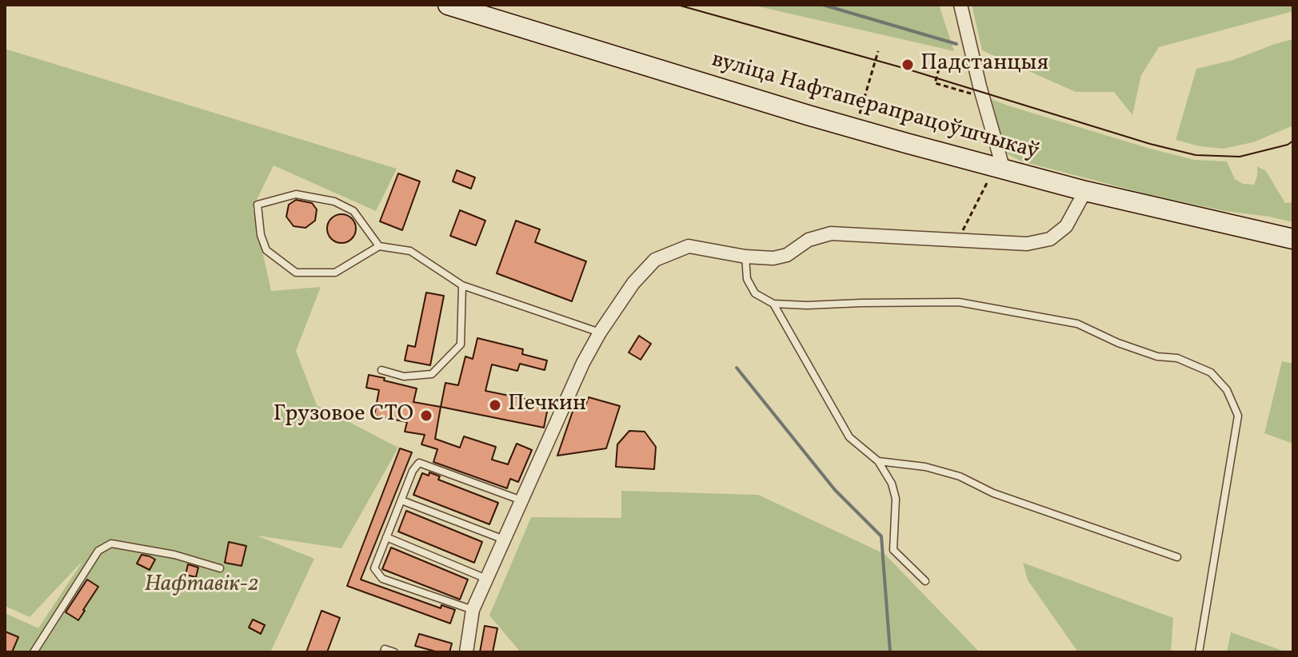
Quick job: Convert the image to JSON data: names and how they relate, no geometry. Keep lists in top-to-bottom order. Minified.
{"streets":{"main road":["вуліца Нафтаперапрацоўшчыкаў"]},"parks":["Нафтавік-2"],"places":["Падстанцыя","Печкин","Грузовое СТО"]}
